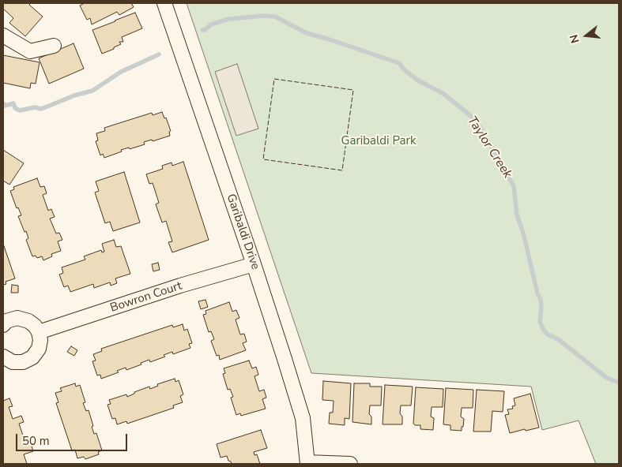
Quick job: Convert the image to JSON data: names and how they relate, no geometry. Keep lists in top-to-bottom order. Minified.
{"streets":{"street":["Garibaldi Drive","Bowron Court"]},"crossings":[["Garibaldi Drive","Bowron Court"]],"water":["Taylor Creek"],"parks":["Garibaldi Park"],"scale_bar":"50 m","north":"left"}
